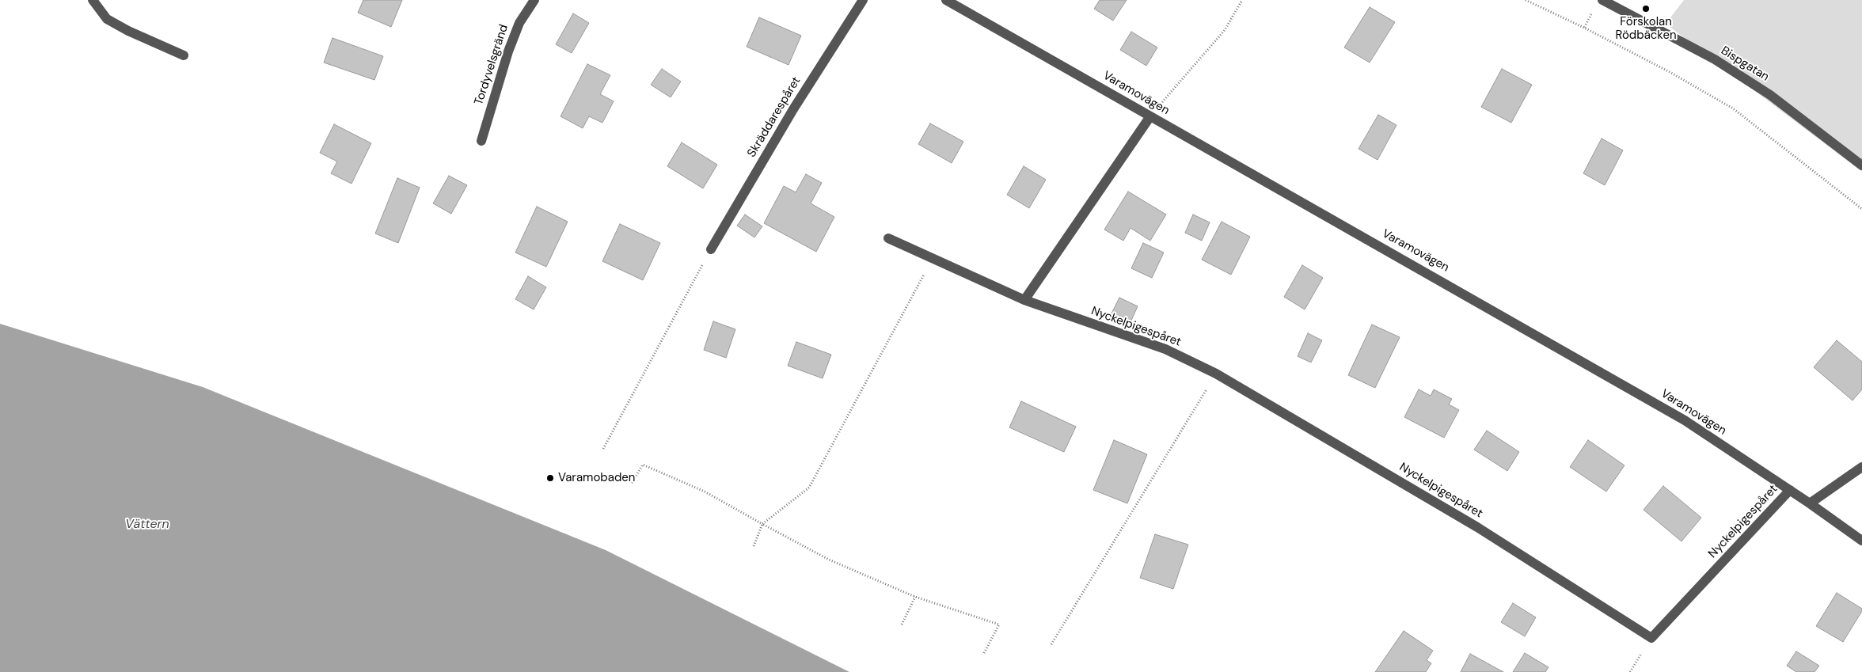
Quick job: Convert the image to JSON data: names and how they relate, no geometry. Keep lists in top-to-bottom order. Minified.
{"streets":{"street":["Bispgatan","Tordyvelsgränd","Varamovägen","Skräddarespåret","Nyckelpigespåret"]},"crossings":[["Varamovägen","Nyckelpigespåret"]],"water":["Vättern"],"places":["Förskolan Rödbäcken","Varamobaden"]}
